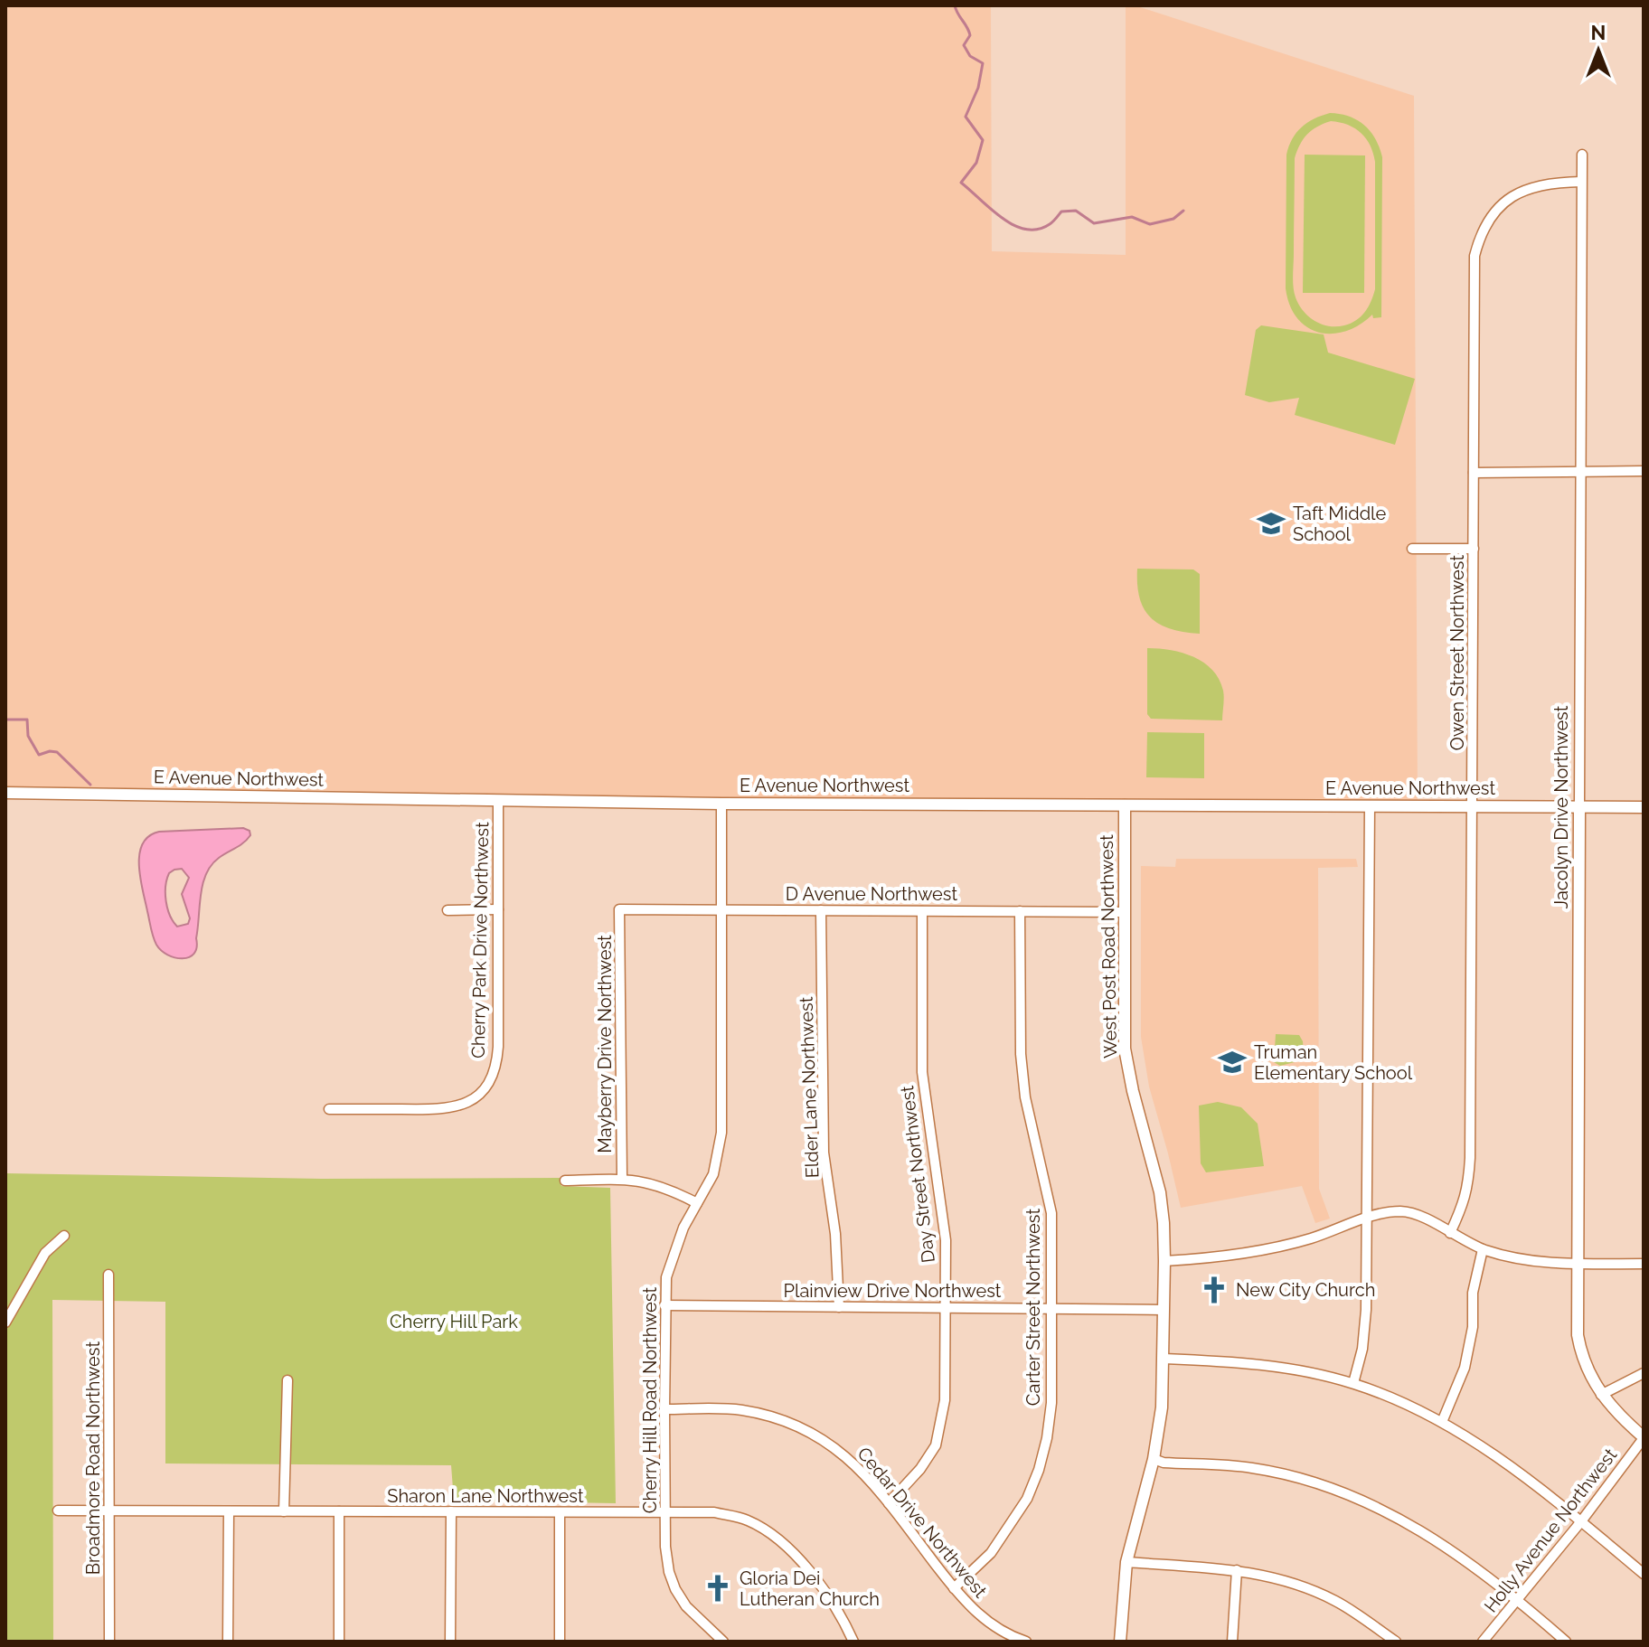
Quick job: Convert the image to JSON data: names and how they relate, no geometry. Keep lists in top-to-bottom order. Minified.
{"streets":{"street":["Owen Street Northwest","E Avenue Northwest","Jacolyn Drive Northwest","D Avenue Northwest","Cherry Park Drive Northwest","West Post Road Northwest","Mayberry Drive Northwest","Elder Lane Northwest","Day Street Northwest","Plainview Drive Northwest","Carter Street Northwest","Cherry Hill Road Northwest","Broadmore Road Northwest","Sharon Lane Northwest","Cedar Drive Northwest","Holly Avenue Northwest"]},"crossings":[["Owen Street Northwest","E Avenue Northwest"],["Owen Street Northwest","Jacolyn Drive Northwest"],["E Avenue Northwest","Jacolyn Drive Northwest"],["E Avenue Northwest","Cherry Park Drive Northwest"],["E Avenue Northwest","West Post Road Northwest"],["E Avenue Northwest","Cherry Hill Road Northwest"],["Jacolyn Drive Northwest","Holly Avenue Northwest"],["D Avenue Northwest","West Post Road Northwest"],["D Avenue Northwest","Mayberry Drive Northwest"],["D Avenue Northwest","Elder Lane Northwest"],["D Avenue Northwest","Day Street Northwest"],["D Avenue Northwest","Carter Street Northwest"],["D Avenue Northwest","Cherry Hill Road Northwest"],["West Post Road Northwest","Plainview Drive Northwest"],["Elder Lane Northwest","Plainview Drive Northwest"],["Day Street Northwest","Plainview Drive Northwest"],["Day Street Northwest","Cedar Drive Northwest"],["Plainview Drive Northwest","Carter Street Northwest"],["Plainview Drive Northwest","Cherry Hill Road Northwest"],["Carter Street Northwest","Cedar Drive Northwest"],["Cherry Hill Road Northwest","Sharon Lane Northwest"],["Cherry Hill Road Northwest","Cedar Drive Northwest"],["Broadmore Road Northwest","Sharon Lane Northwest"]],"parks":["Cherry Hill Park"],"places":{"school or university":["Taft Middle School","Truman Elementary School"],"church":["New City Church","Gloria Dei Lutheran Church"]},"north":"top"}
